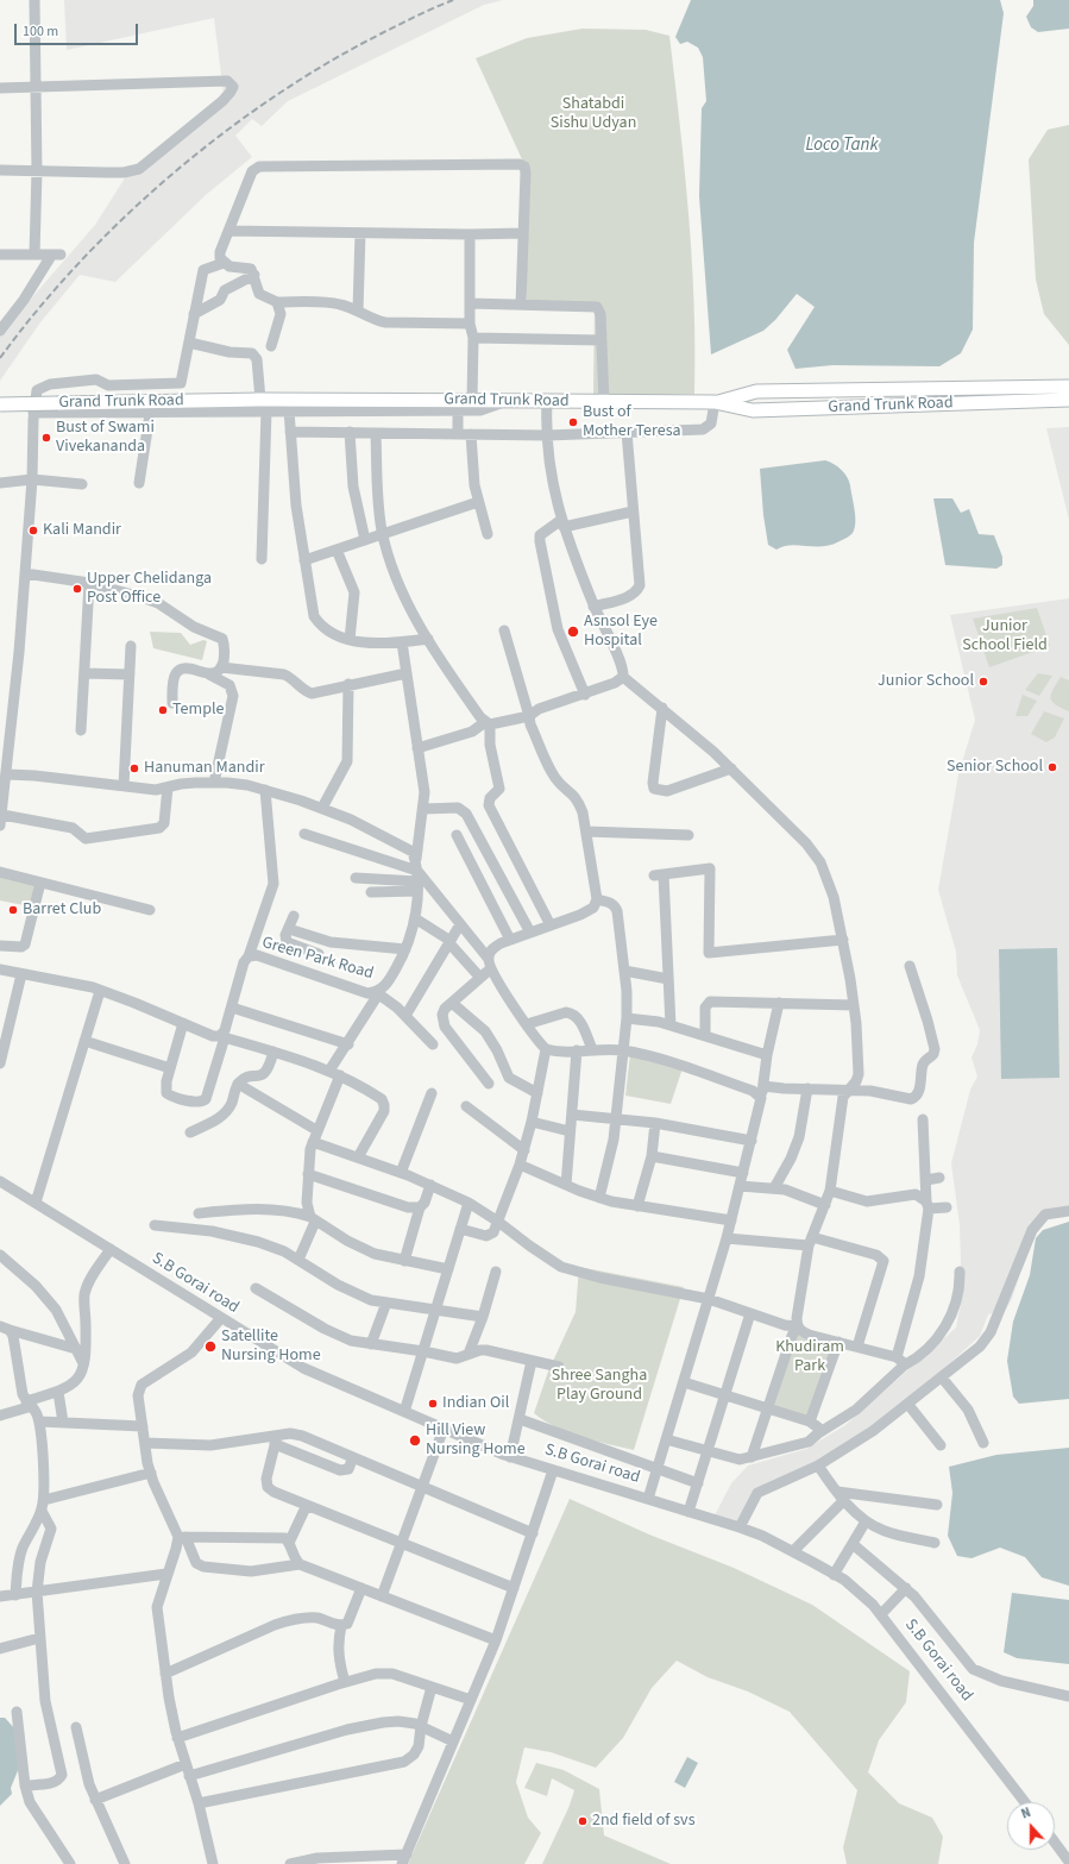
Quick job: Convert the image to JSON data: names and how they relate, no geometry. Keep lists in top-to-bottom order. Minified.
{"streets":{"main road":["Grand Trunk Road"],"street":["Green Park Road","S.B Gorai road"]},"water":["Loco Tank"],"parks":["Shatabdi Sishu Udyan","Junior School Field","Khudiram Park","Shree Sangha Play Ground"],"places":["Bust of Mother Teresa","Bust of Swami Vivekananda","Kali Mandir","Upper Chelidanga Post Office","Asnsol Eye Hospital","Junior School","Temple","Senior School","Hanuman Mandir","Barret Club","Satellite Nursing Home","Indian Oil","Hill View Nursing Home","2nd field of svs"],"scale_bar":"100 m","north":"top"}
